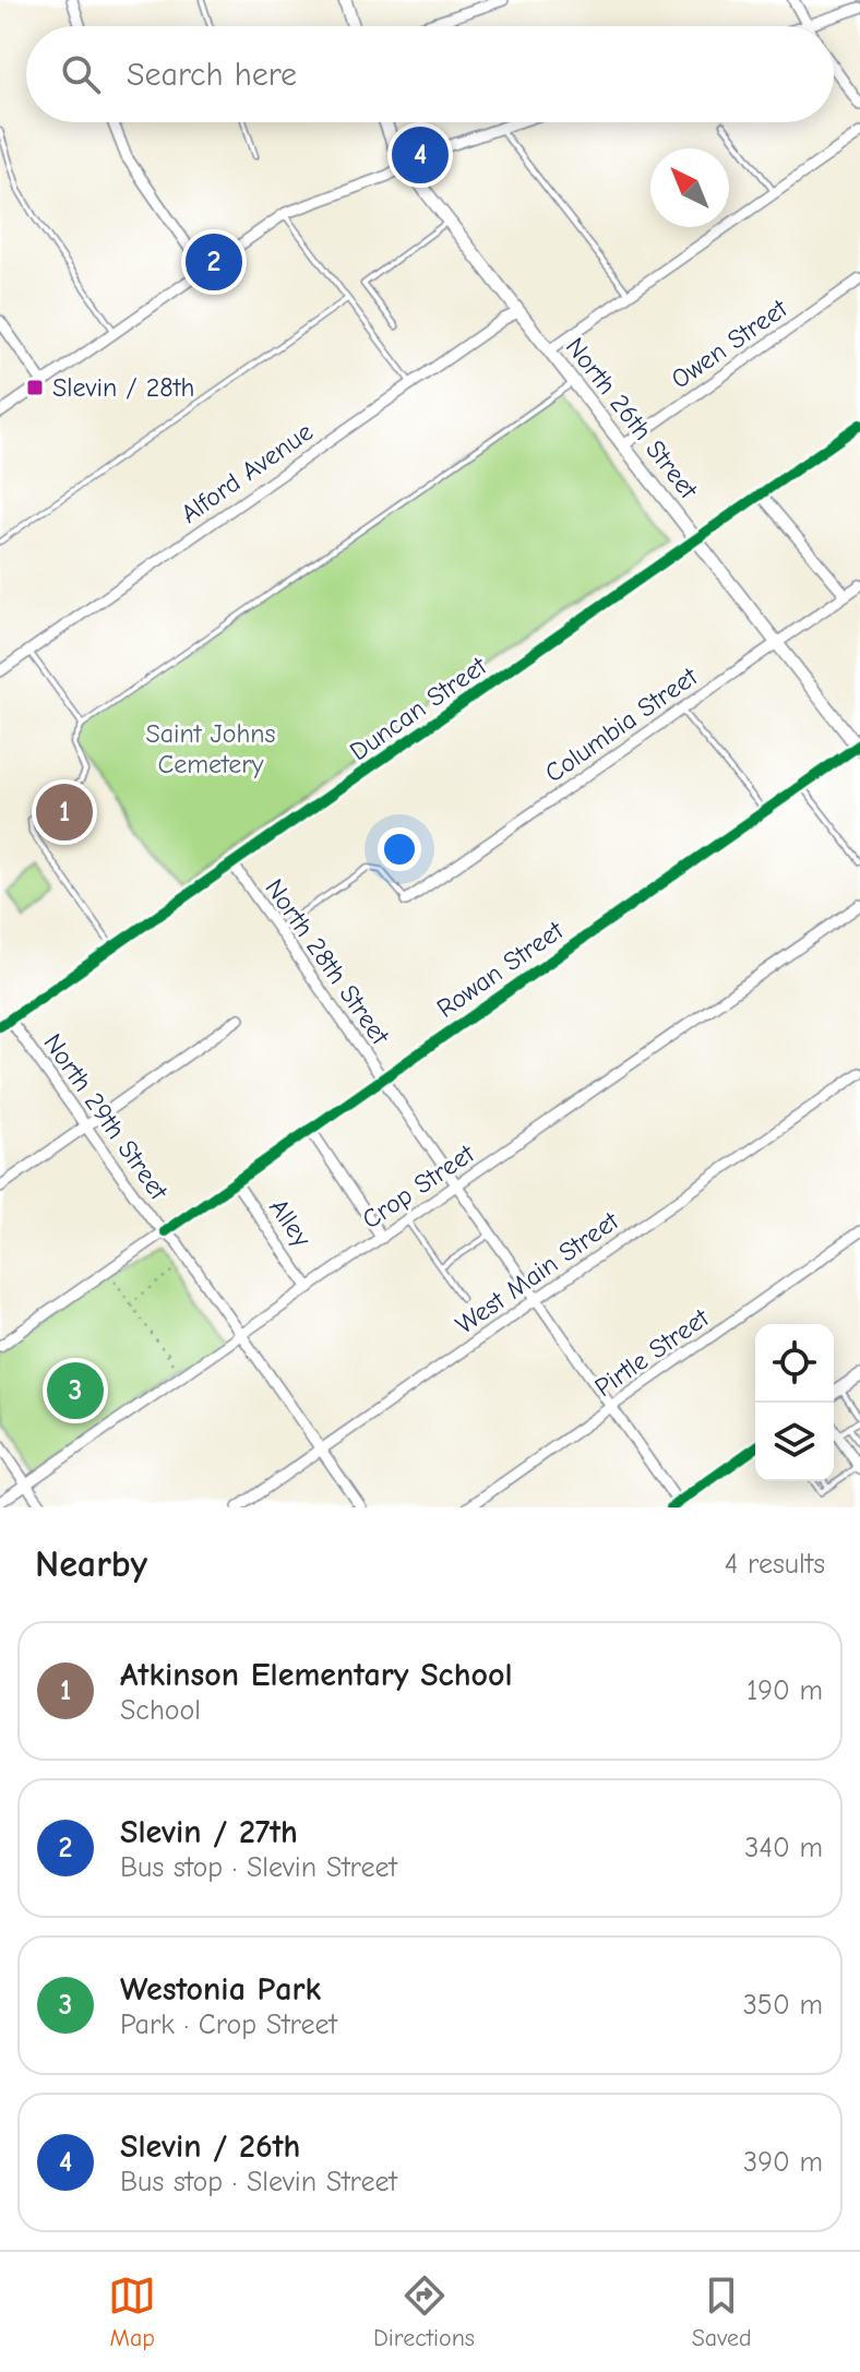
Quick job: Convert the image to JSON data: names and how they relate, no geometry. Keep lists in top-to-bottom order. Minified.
{"streets":{"street":["Owen Street","North 26th Street","Alford Avenue","Duncan Street","Columbia Street","North 28th Street","Rowan Street","North 29th Street","Crop Street","Alley","West Main Street","Pirtle Street"]},"crossings":[["Owen Street","North 26th Street"],["North 26th Street","Alford Avenue"],["North 26th Street","Duncan Street"],["North 26th Street","Columbia Street"],["North 26th Street","Rowan Street"],["Duncan Street","North 28th Street"],["Duncan Street","North 29th Street"],["North 28th Street","Rowan Street"],["North 28th Street","Crop Street"],["North 28th Street","West Main Street"],["North 28th Street","Pirtle Street"],["Rowan Street","North 29th Street"],["Rowan Street","Alley"],["North 29th Street","Crop Street"],["North 29th Street","West Main Street"],["Crop Street","Alley"]],"parks":["Saint Johns Cemetery"],"places":{"transit":["Slevin / 28th"]},"north":"top left","page":{"search":"Search here","pins":["4","2","1","3"],"heading":["Nearby","4 results"],"list":[{"mark":"1","name":"Atkinson Elementary School","note":"School","value":"190 m"},{"mark":"2","name":"Slevin / 27th","note":"Bus stop · Slevin Street","value":"340 m"},{"mark":"3","name":"Westonia Park","note":"Park · Crop Street","value":"350 m"},{"mark":"4","name":"Slevin / 26th","note":"Bus stop · Slevin Street","value":"390 m"}],"nav":["Map","Directions","Saved"]}}
